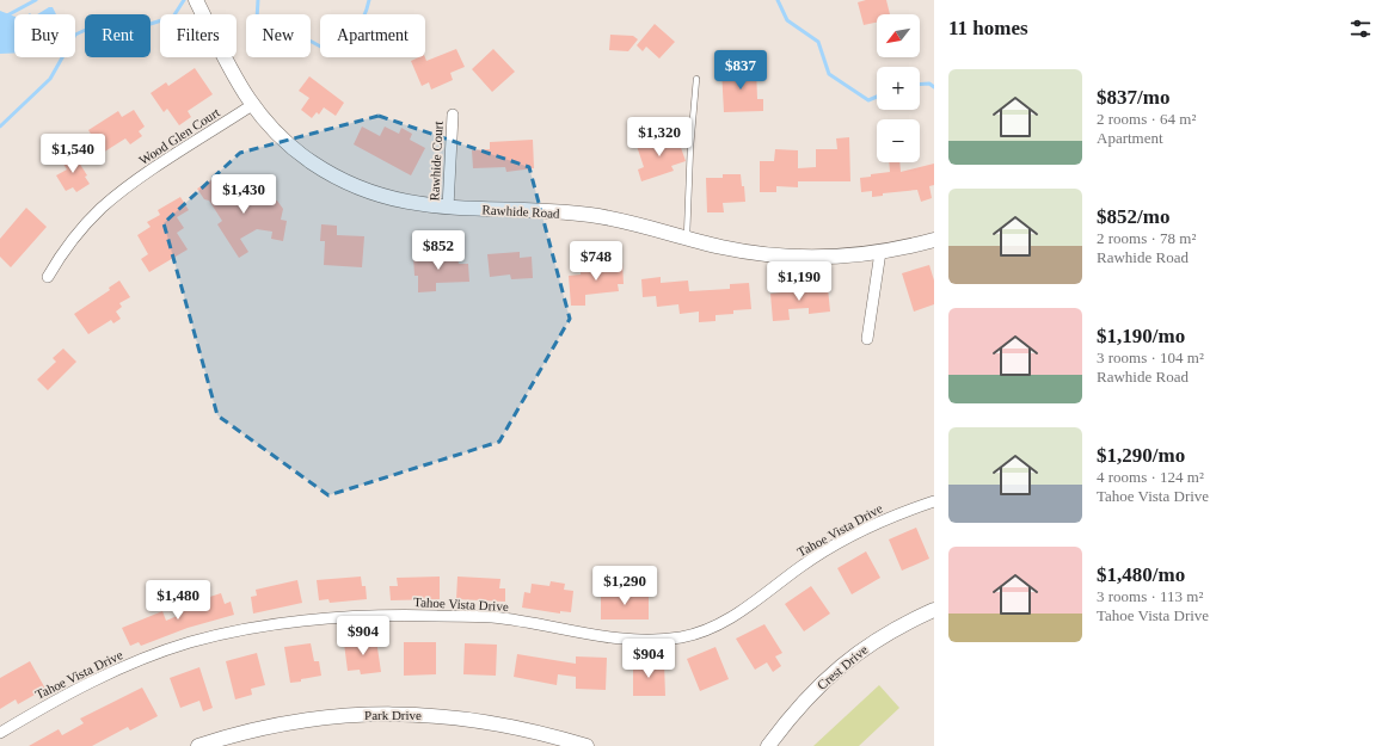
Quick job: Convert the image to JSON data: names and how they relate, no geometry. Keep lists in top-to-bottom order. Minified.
{"streets":{"street":["Wood Glen Court","Rawhide Court","Rawhide Road","Tahoe Vista Drive","Crest Drive","Park Drive"]},"crossings":[["Wood Glen Court","Rawhide Road"],["Rawhide Court","Rawhide Road"]],"north":"bottom left","page":{"heading":"11 homes","map_buttons":["+","−"],"chip":["Buy","Rent","Filters","New","Apartment"],"price":["$837","$1,320","$1,540","$1,430","$852","$748","$1,190","$1,290","$1,480","$904","$904"],"list":[{"name":"$837/mo","note":"2 rooms · 64 m² · Apartment"},{"name":"$852/mo","note":"2 rooms · 78 m² · Rawhide Road"},{"name":"$1,190/mo","note":"3 rooms · 104 m² · Rawhide Road"},{"name":"$1,290/mo","note":"4 rooms · 124 m² · Tahoe Vista Drive"},{"name":"$1,480/mo","note":"3 rooms · 113 m² · Tahoe Vista Drive"}]}}
